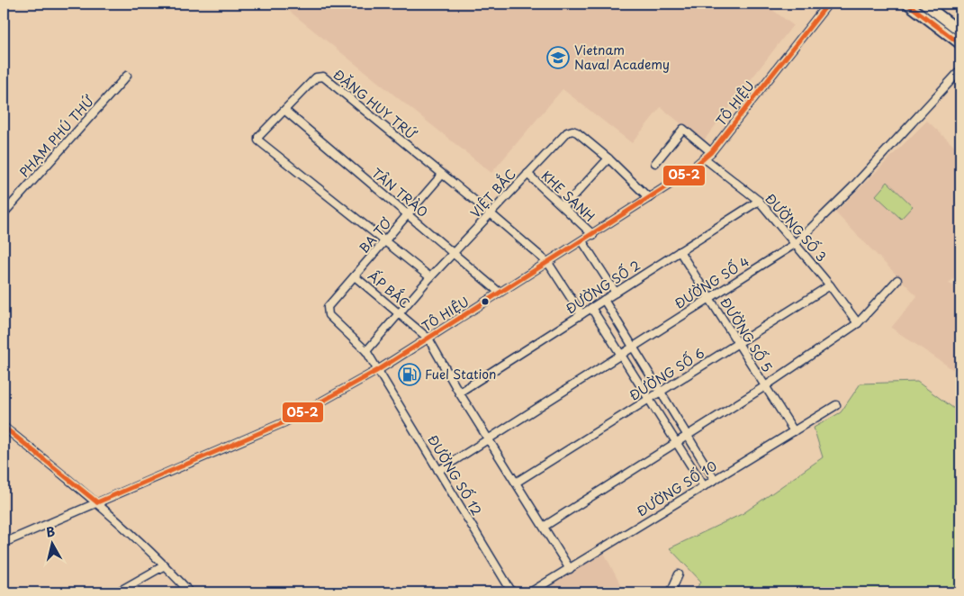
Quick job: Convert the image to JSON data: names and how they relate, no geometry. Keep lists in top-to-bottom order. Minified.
{"streets":{"street":["TÔ HIỆU","ĐẶNG HUY TRỨ","PHẠM PHÚ THỨ","TÂN TRÀO","VIỆT BẮC","KHE SANH","ĐƯỜNG SỐ 3","BA TƠ","ĐƯỜNG SỐ 4","ĐƯỜNG SỐ 2","ẤP BẮC","ĐƯỜNG SỐ 5","ĐƯỜNG SỐ 6","ĐƯỜNG SỐ 12","ĐƯỜNG SỐ 10"]},"crossings":[["TÔ HIỆU","ĐẶNG HUY TRỨ"],["TÔ HIỆU","TÂN TRÀO"],["TÔ HIỆU","VIỆT BẮC"],["TÔ HIỆU","KHE SANH"],["TÔ HIỆU","ĐƯỜNG SỐ 3"],["TÔ HIỆU","ẤP BẮC"],["TÔ HIỆU","ĐƯỜNG SỐ 12"],["ĐẶNG HUY TRỨ","TÂN TRÀO"],["ĐẶNG HUY TRỨ","VIỆT BẮC"],["ĐẶNG HUY TRỨ","BA TƠ"],["ĐẶNG HUY TRỨ","ĐƯỜNG SỐ 2"],["TÂN TRÀO","VIỆT BẮC"],["TÂN TRÀO","BA TƠ"],["VIỆT BẮC","KHE SANH"],["VIỆT BẮC","ẤP BẮC"],["VIỆT BẮC","ĐƯỜNG SỐ 12"],["ĐƯỜNG SỐ 3","ĐƯỜNG SỐ 4"],["ĐƯỜNG SỐ 3","ĐƯỜNG SỐ 2"],["ĐƯỜNG SỐ 3","ĐƯỜNG SỐ 6"],["BA TƠ","ẤP BẮC"],["BA TƠ","ĐƯỜNG SỐ 12"],["ĐƯỜNG SỐ 4","ĐƯỜNG SỐ 5"],["ĐƯỜNG SỐ 4","ĐƯỜNG SỐ 12"],["ĐƯỜNG SỐ 2","ĐƯỜNG SỐ 5"],["ĐƯỜNG SỐ 5","ĐƯỜNG SỐ 6"],["ĐƯỜNG SỐ 5","ĐƯỜNG SỐ 10"]],"places":{"school or university":["Vietnam Naval Academy"],"fuel station":["Fuel Station"]},"lines":["transit line 05-2"],"north":"top"}
